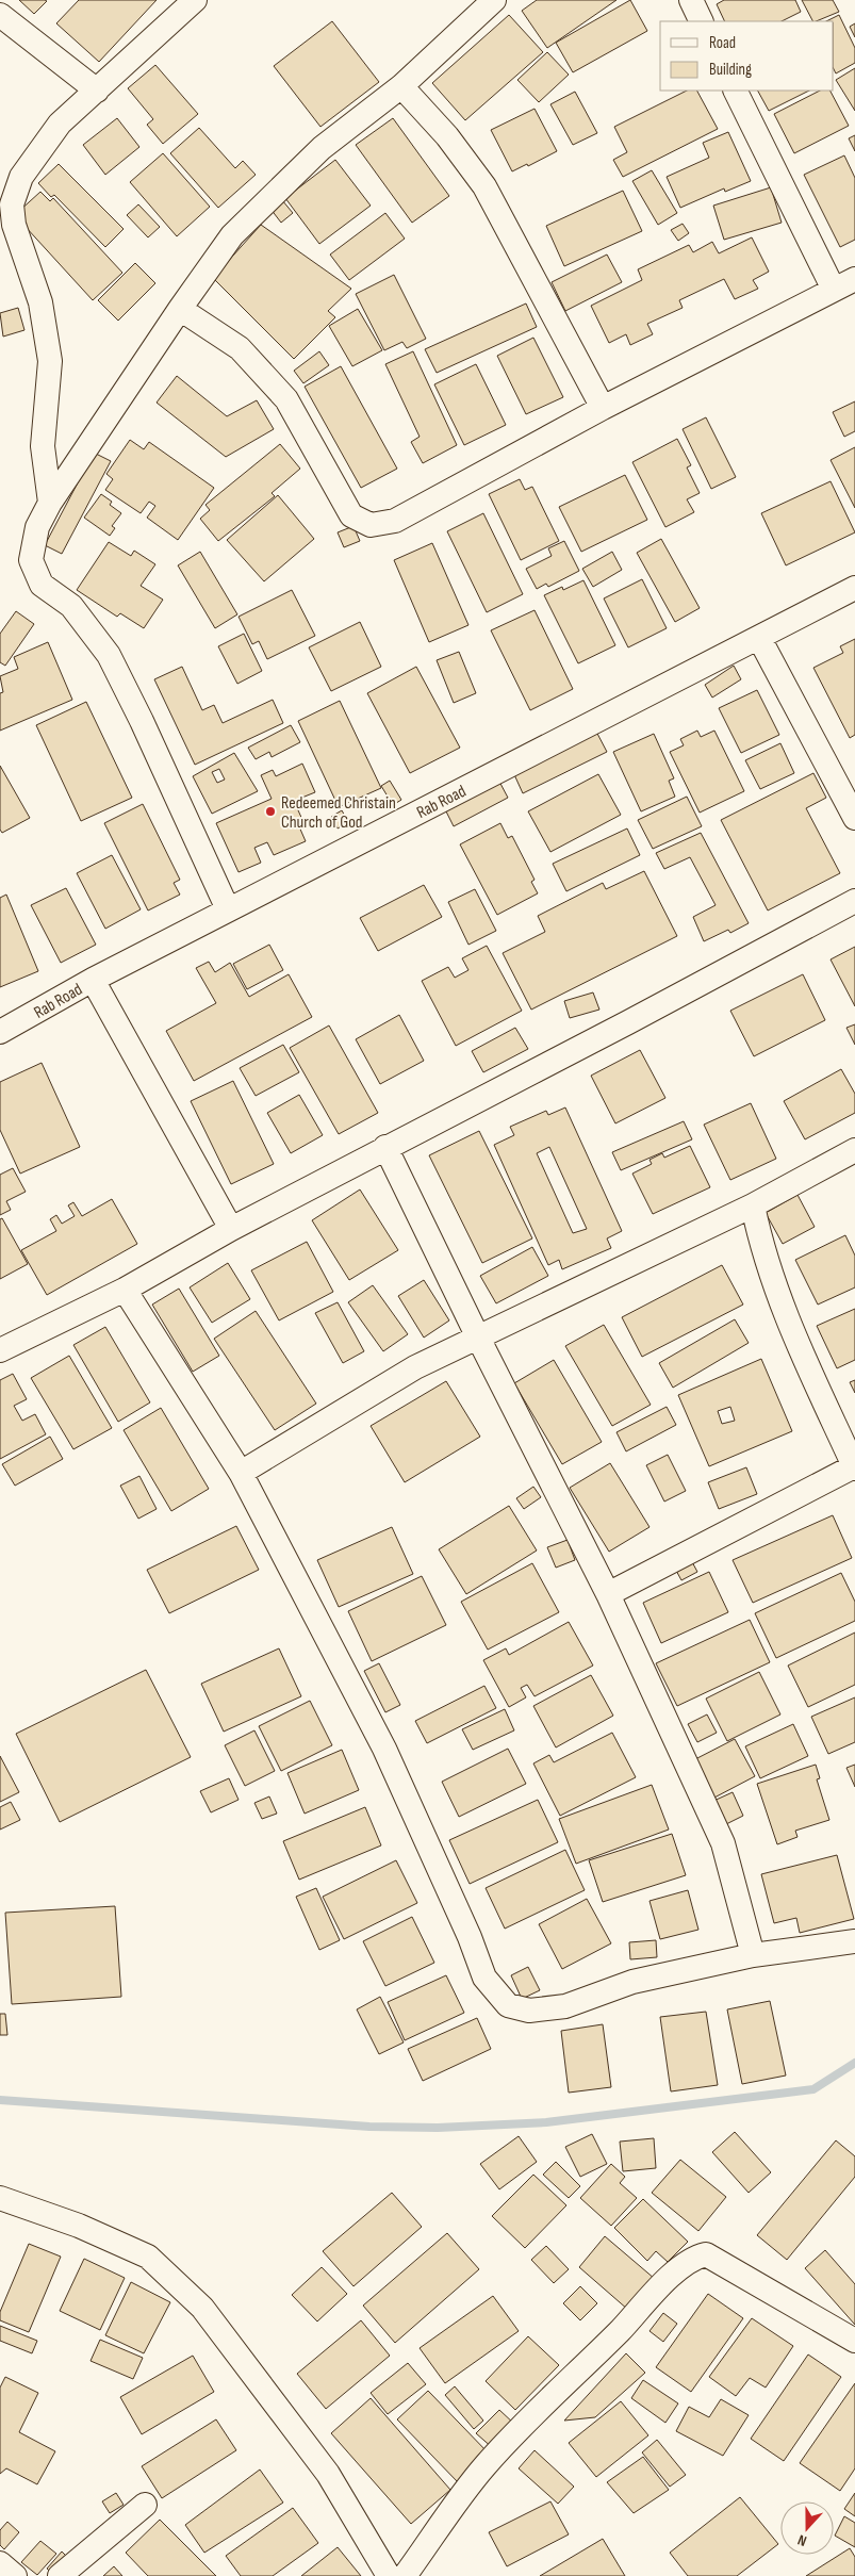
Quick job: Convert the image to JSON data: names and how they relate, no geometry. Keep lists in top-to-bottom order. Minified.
{"streets":{"street":["Rab Road"]},"places":["Redeemed Christain Church of God"],"legend":["Road","Building"],"north":"bottom"}
